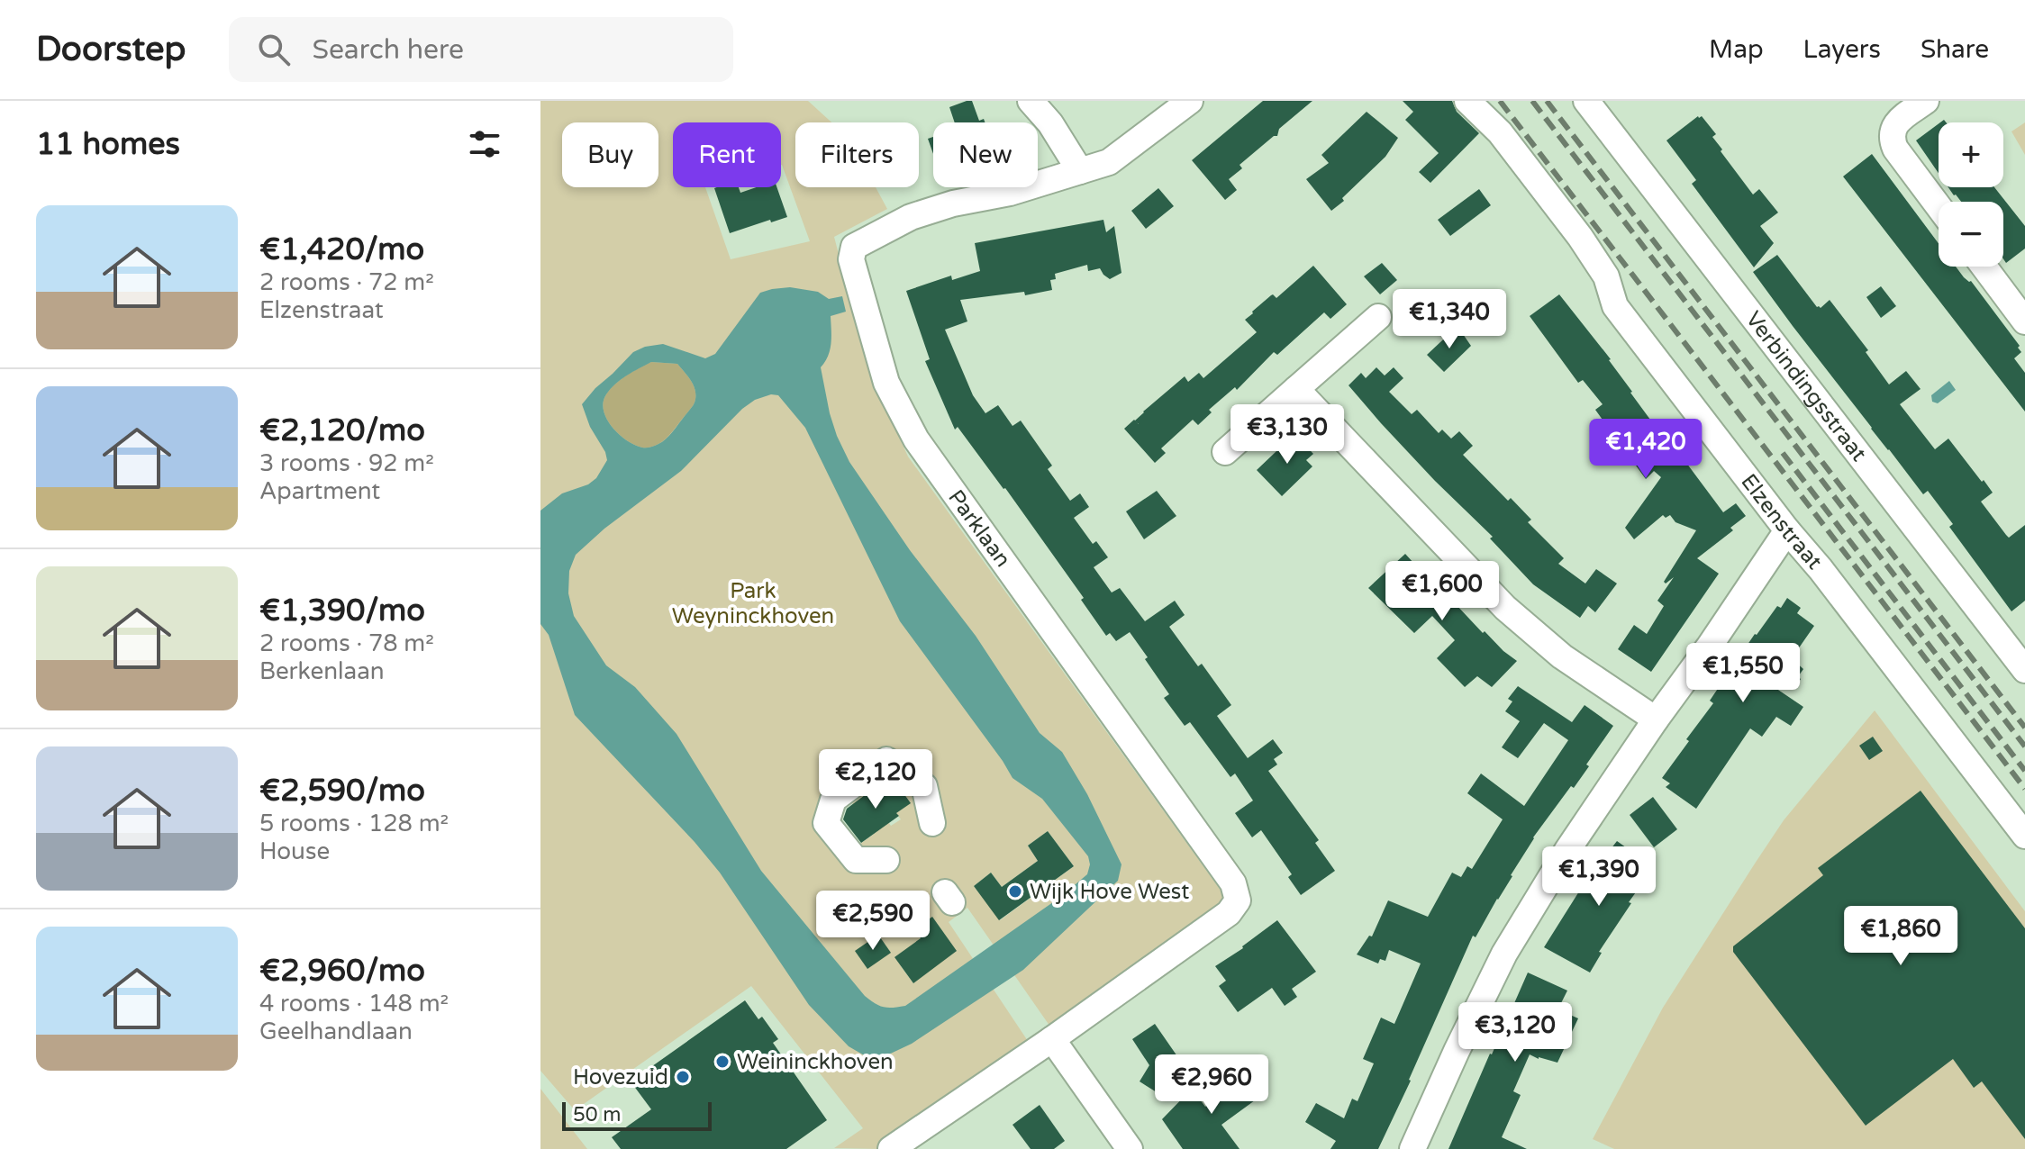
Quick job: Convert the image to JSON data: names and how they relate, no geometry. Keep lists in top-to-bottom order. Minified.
{"streets":{"street":["Verbindingsstraat","Elzenstraat","Parklaan"]},"parks":["Park Weyninckhoven"],"places":["Wijk Hove West","Weininckhoven","Hovezuid"],"scale_bar":"50 m","page":{"header":"Doorstep","search":"Search here","nav":["Map","Layers","Share"],"heading":"11 homes","map_buttons":["+","−"],"chip":["Buy","Rent","Filters","New"],"list":[{"name":"€1,420/mo","note":"2 rooms · 72 m² · Elzenstraat"},{"name":"€2,120/mo","note":"3 rooms · 92 m² · Apartment"},{"name":"€1,390/mo","note":"2 rooms · 78 m² · Berkenlaan"},{"name":"€2,590/mo","note":"5 rooms · 128 m² · House"},{"name":"€2,960/mo","note":"4 rooms · 148 m² · Geelhandlaan"}],"price":["€1,340","€3,130","€1,420","€1,600","€1,550","€2,120","€1,390","€2,590","€1,860","€3,120","€2,960"],"scale":"50 m"}}
